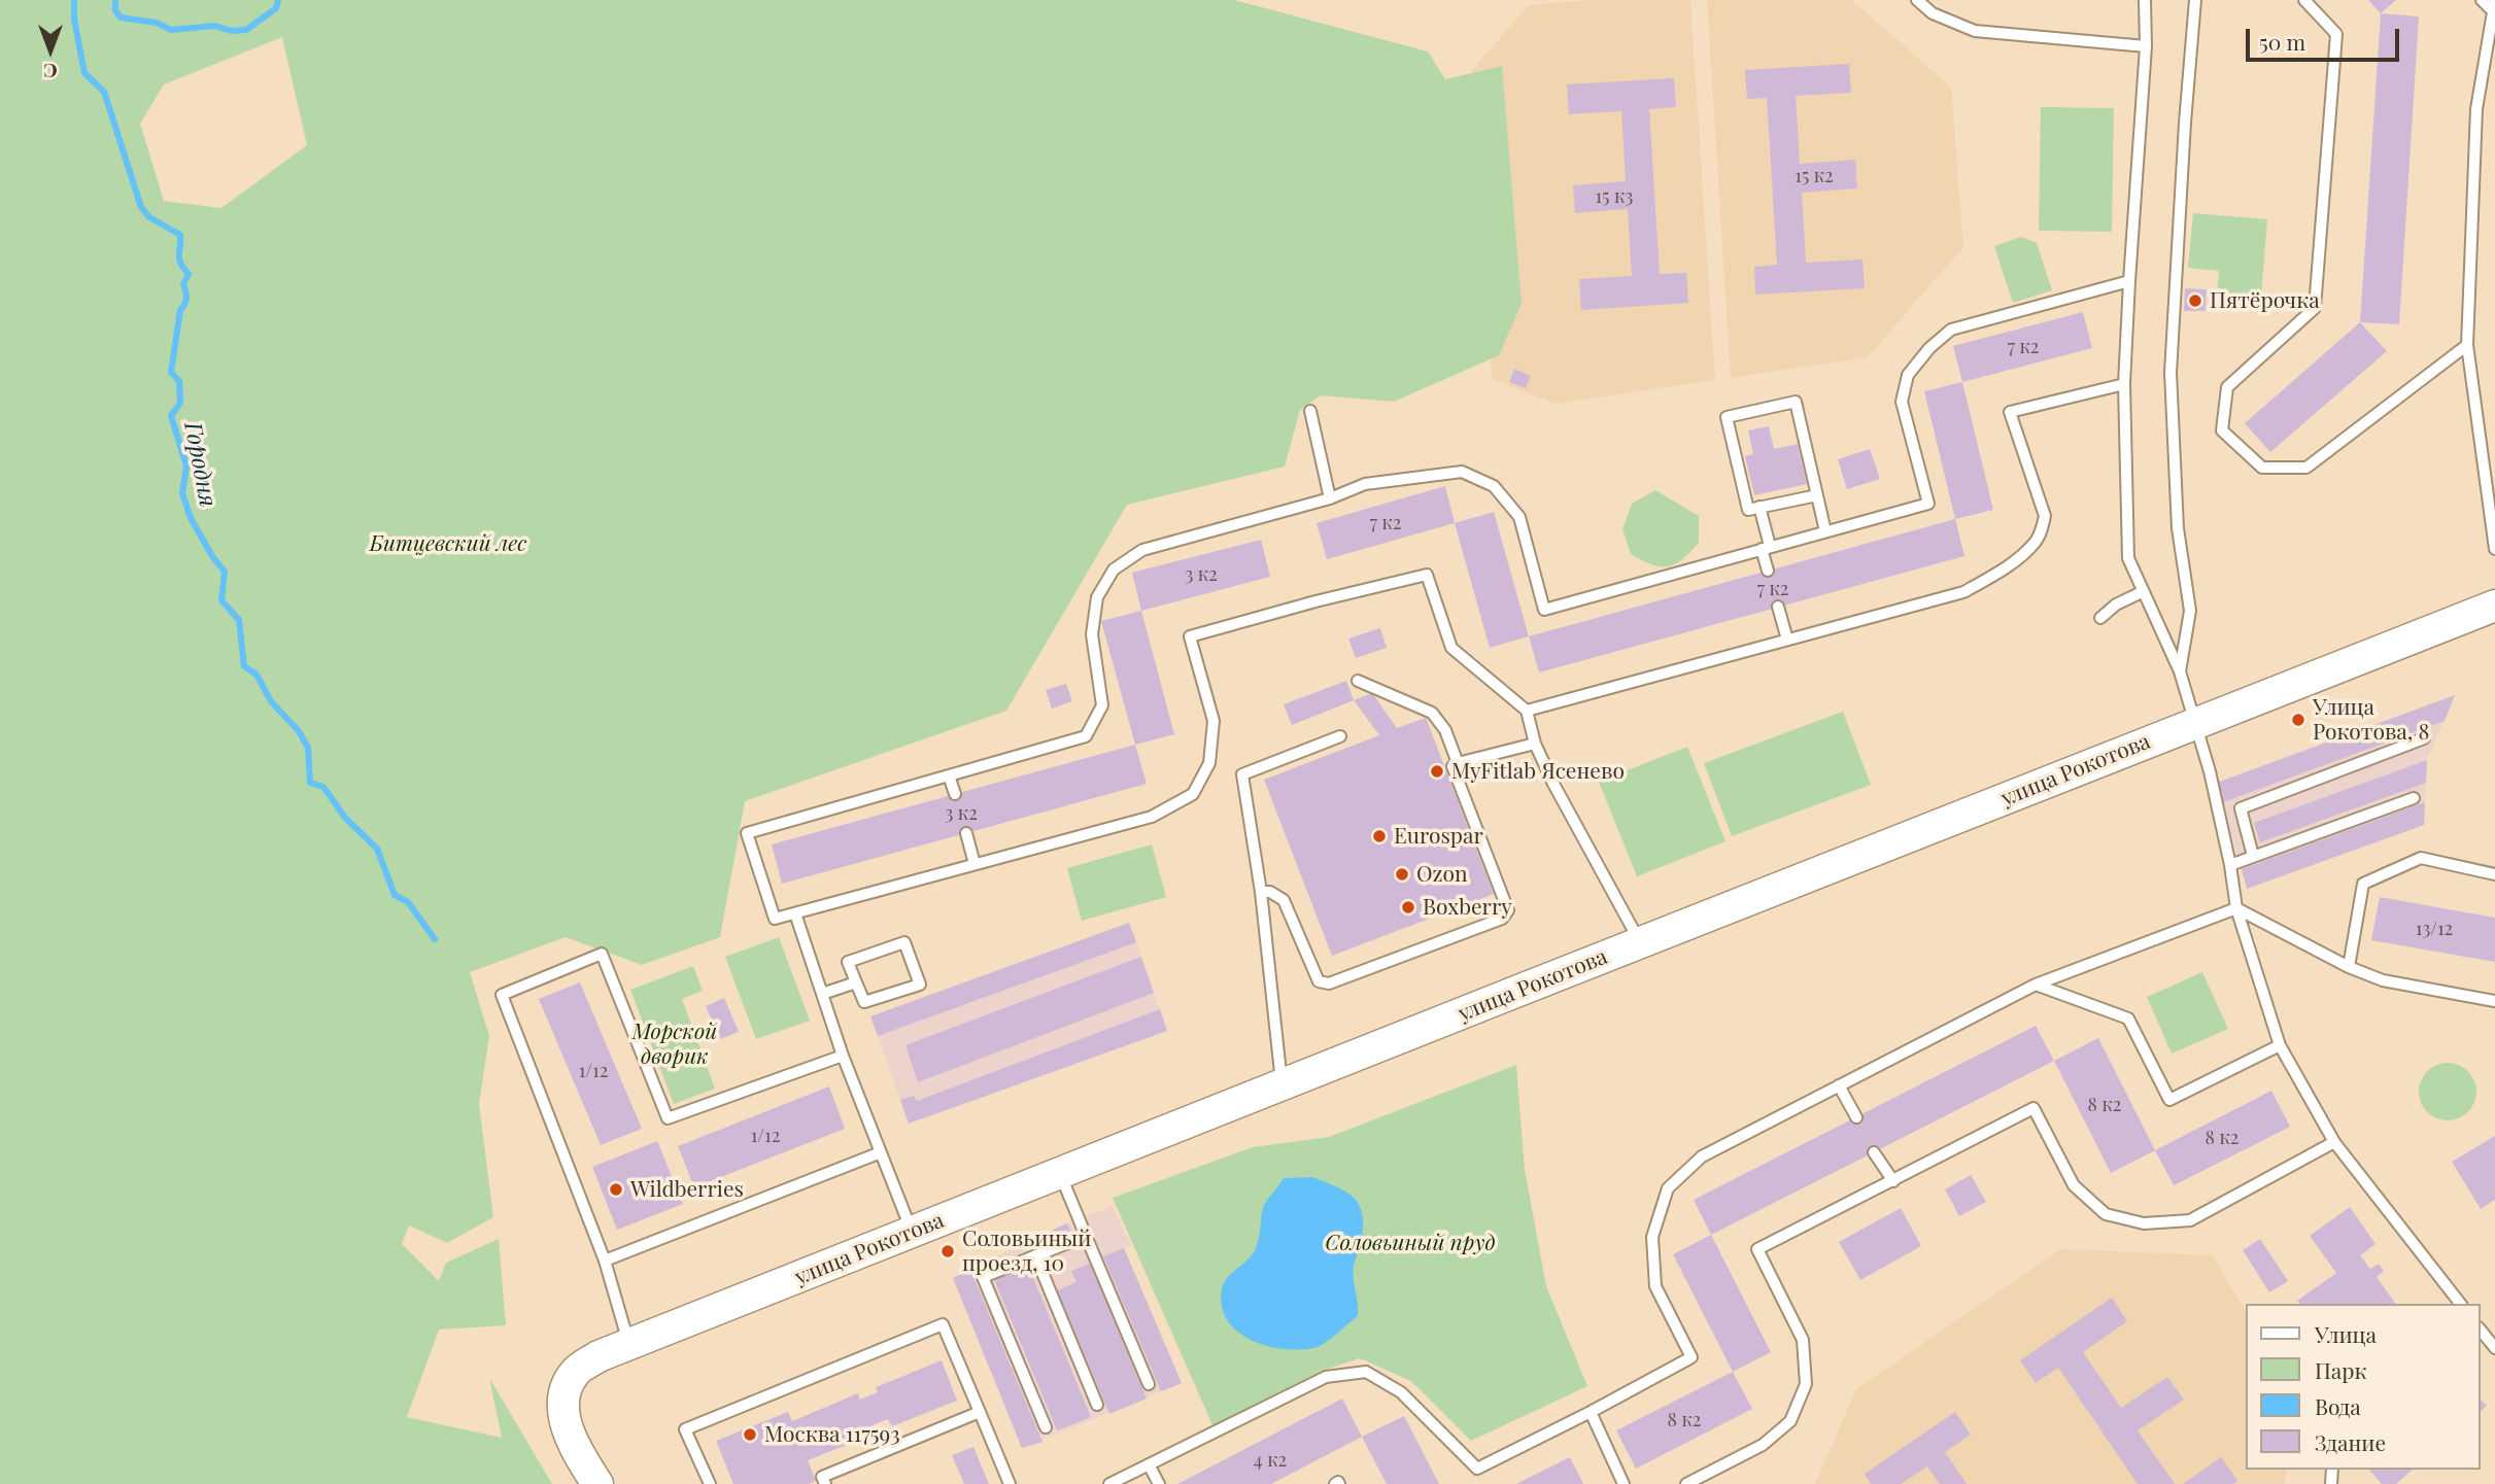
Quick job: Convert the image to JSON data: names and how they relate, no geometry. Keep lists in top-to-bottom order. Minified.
{"streets":{"street":["улица Рокотова"]},"water":["Городня"],"parks":["Битцевский лес","Морской дворик","Соловьиный пруд"],"places":["Пятёрочка","Улица Рокотова, 8","MyFitlab Ясенево","Eurospar","Ozon","Boxberry","Wildberries","Соловьиный проезд, 10","Москва 117593"],"house_numbers":["15 к2","15 к3","7 к2","7 к2","3 к2","7 к2","3 к2","13/12","1/12","8 к2","1/12","8 к2","8 к2","4 к2"],"legend":["Улица","Парк","Вода","Здание"],"scale_bar":"50 m","north":"bottom"}
